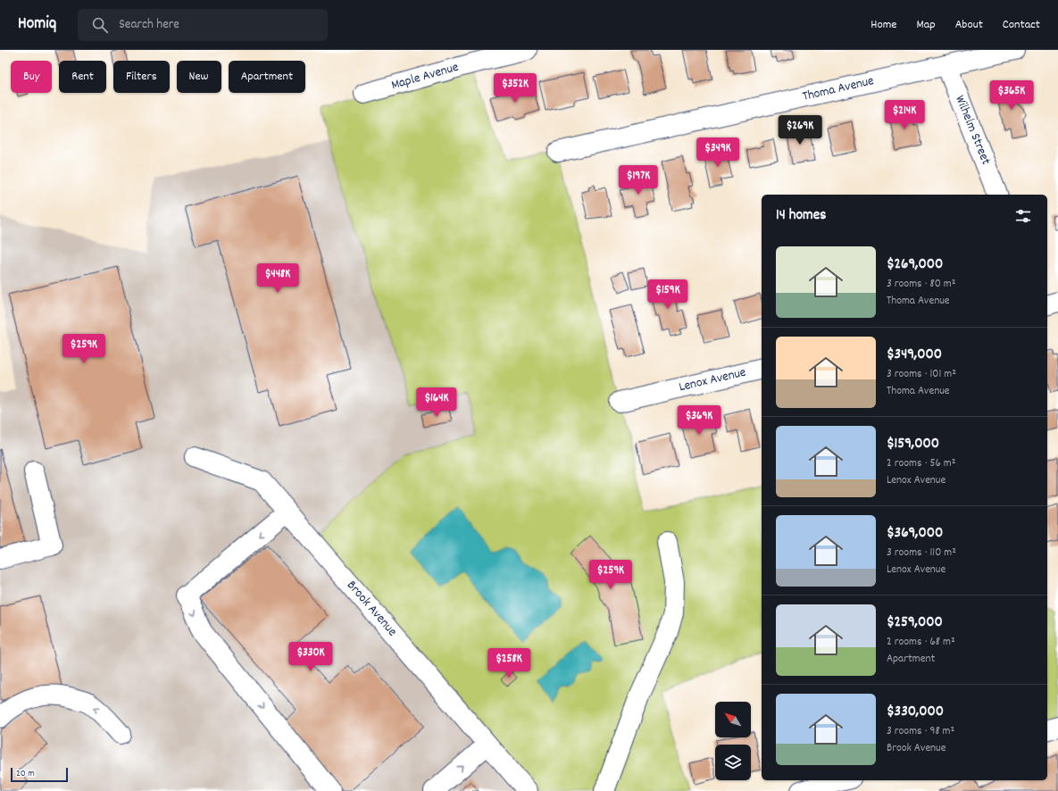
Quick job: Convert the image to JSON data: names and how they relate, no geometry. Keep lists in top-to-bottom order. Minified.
{"streets":{"street":["Maple Avenue","Thoma Avenue","Wilhelm Street","Lenox Avenue","Brook Avenue"]},"crossings":[["Thoma Avenue","Wilhelm Street"]],"scale_bar":"20 m","north":"top left","page":{"header":"Homiq","search":"Search here","nav":["Home","Map","About","Contact"],"chip":["Buy","Rent","Filters","New","Apartment"],"price":["$352K","$365K","$214K","$269K","$349K","$197K","$448K","$159K","$259K","$164K","$369K","$259K","$330K","$258K"],"heading":"14 homes","list":[{"name":"$269,000","note":"3 rooms · 80 m² · Thoma Avenue"},{"name":"$349,000","note":"3 rooms · 101 m² · Thoma Avenue"},{"name":"$159,000","note":"2 rooms · 56 m² · Lenox Avenue"},{"name":"$369,000","note":"3 rooms · 110 m² · Lenox Avenue"},{"name":"$259,000","note":"2 rooms · 68 m² · Apartment"},{"name":"$330,000","note":"3 rooms · 98 m² · Brook Avenue"}],"scale":"20 m"}}
